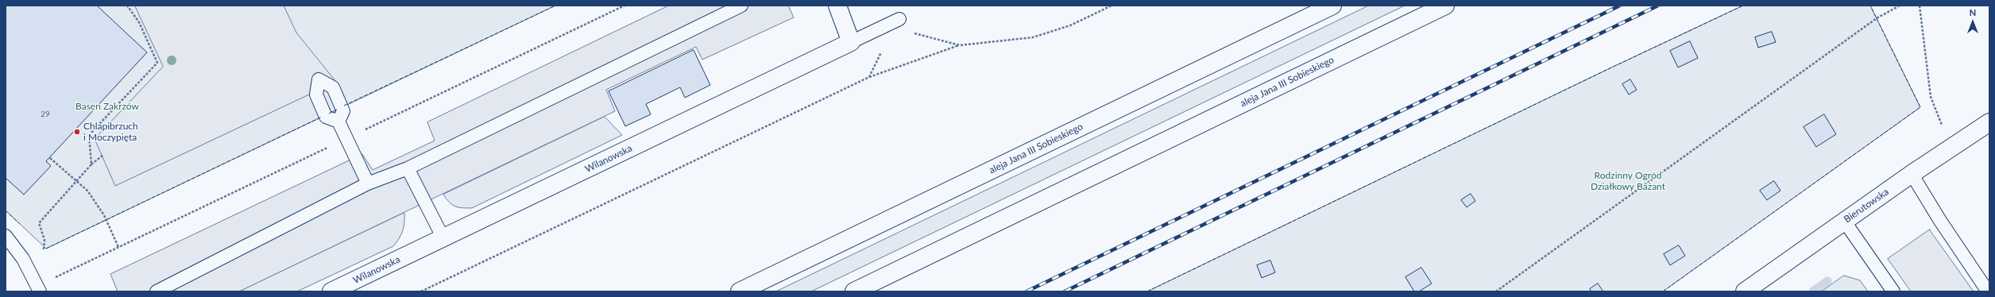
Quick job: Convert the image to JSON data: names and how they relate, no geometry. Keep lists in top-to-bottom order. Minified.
{"streets":{"main road":["aleja Jana III Sobieskiego","Wilanowska","Bierutowska"]},"parks":["Basen Zakrzów","Rodzinny Ogród Działkowy Bażant"],"places":["Chlapibrzuch i Moczypięta"],"house_numbers":["29"],"north":"top"}
